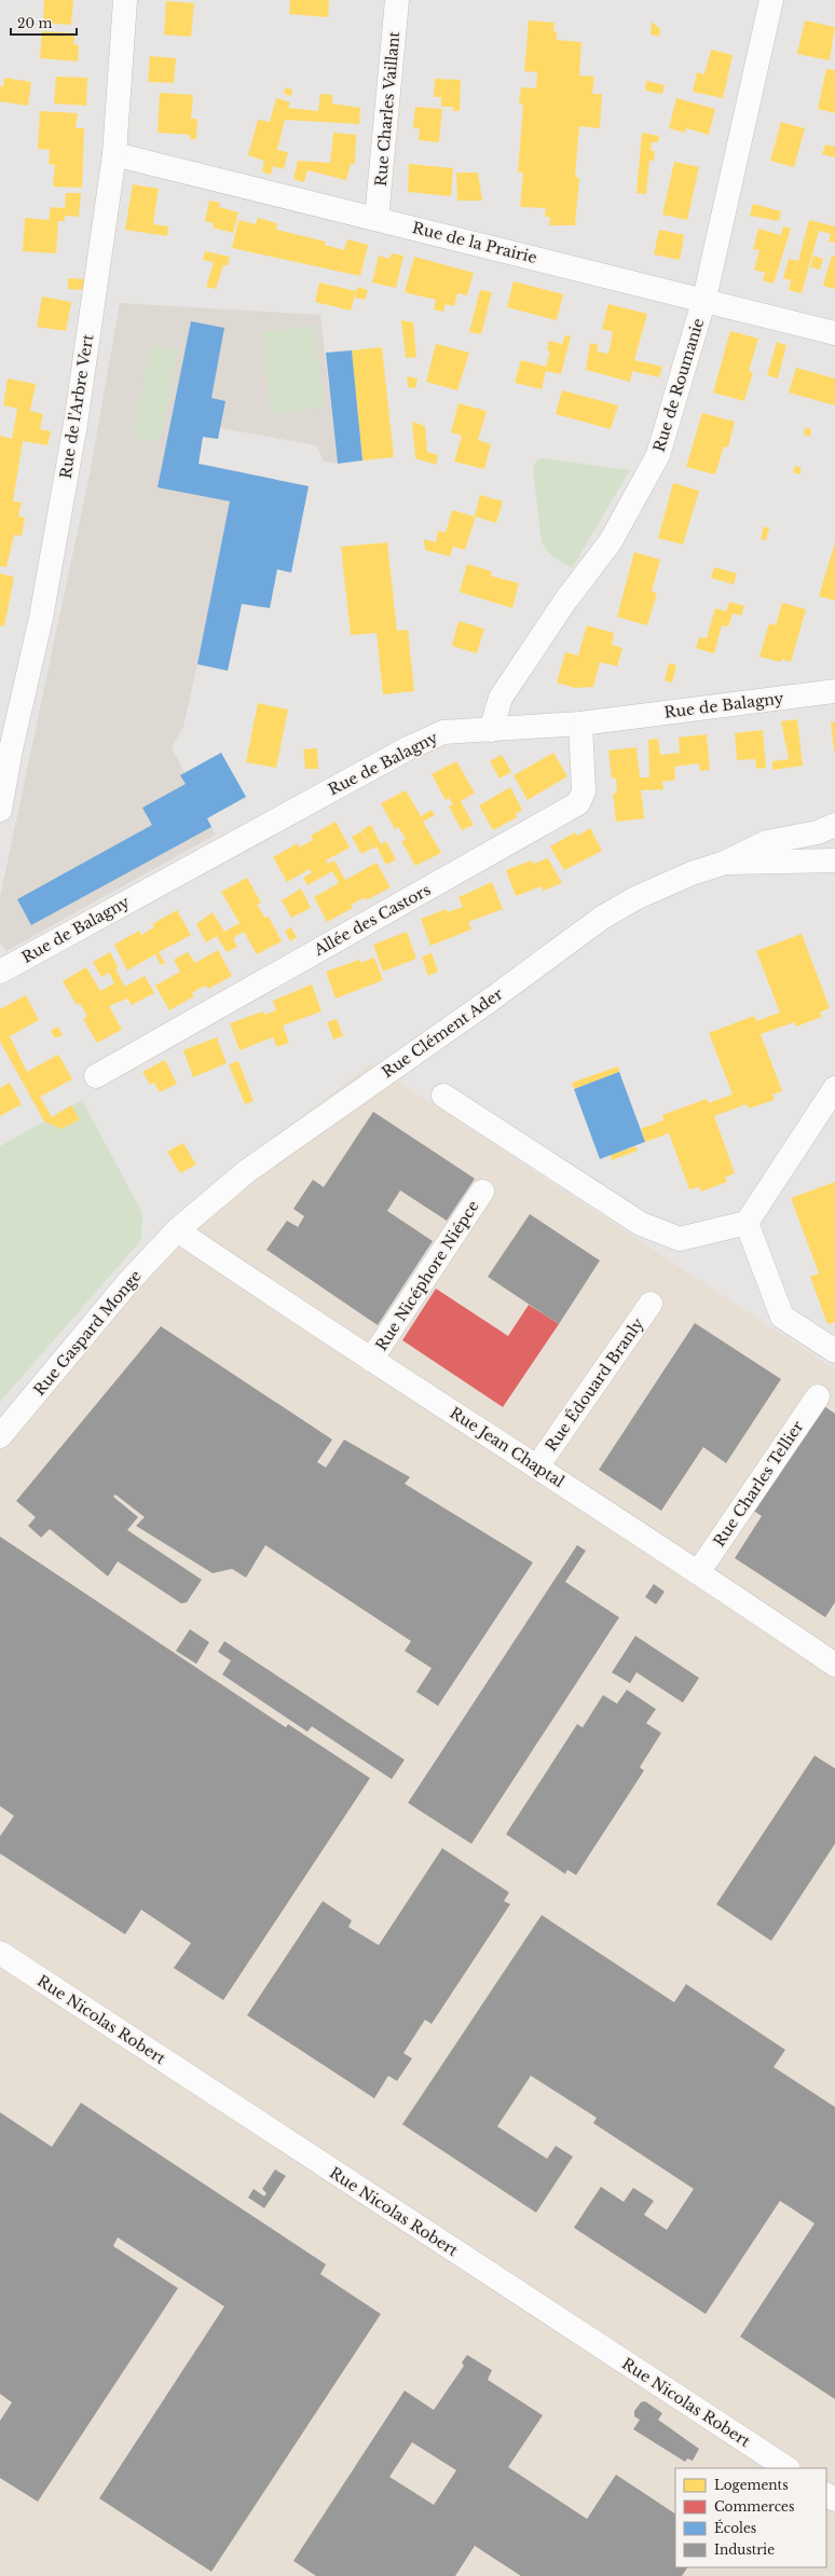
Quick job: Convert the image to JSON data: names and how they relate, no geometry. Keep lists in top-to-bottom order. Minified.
{"streets":{"street":["Rue Charles Vaillant","Rue de la Prairie","Rue de Roumanie","Rue de l'Arbre Vert","Rue de Balagny","Allée des Castors","Rue Clément Ader","Rue Nicéphore Niépce","Rue Gaspard Monge","Rue Édouard Branly","Rue Jean Chaptal","Rue Charles Tellier","Rue Nicolas Robert"]},"crossings":[["Rue Charles Vaillant","Rue de la Prairie"],["Rue de la Prairie","Rue de Roumanie"],["Rue de la Prairie","Rue de l'Arbre Vert"],["Rue de Roumanie","Rue de Balagny"],["Rue de Balagny","Allée des Castors"],["Rue Clément Ader","Rue Gaspard Monge"],["Rue Clément Ader","Rue Jean Chaptal"],["Rue Nicéphore Niépce","Rue Jean Chaptal"],["Rue Gaspard Monge","Rue Jean Chaptal"],["Rue Édouard Branly","Rue Jean Chaptal"],["Rue Jean Chaptal","Rue Charles Tellier"]],"legend":["Logements","Commerces","Écoles","Industrie"],"scale_bar":"20 m"}
